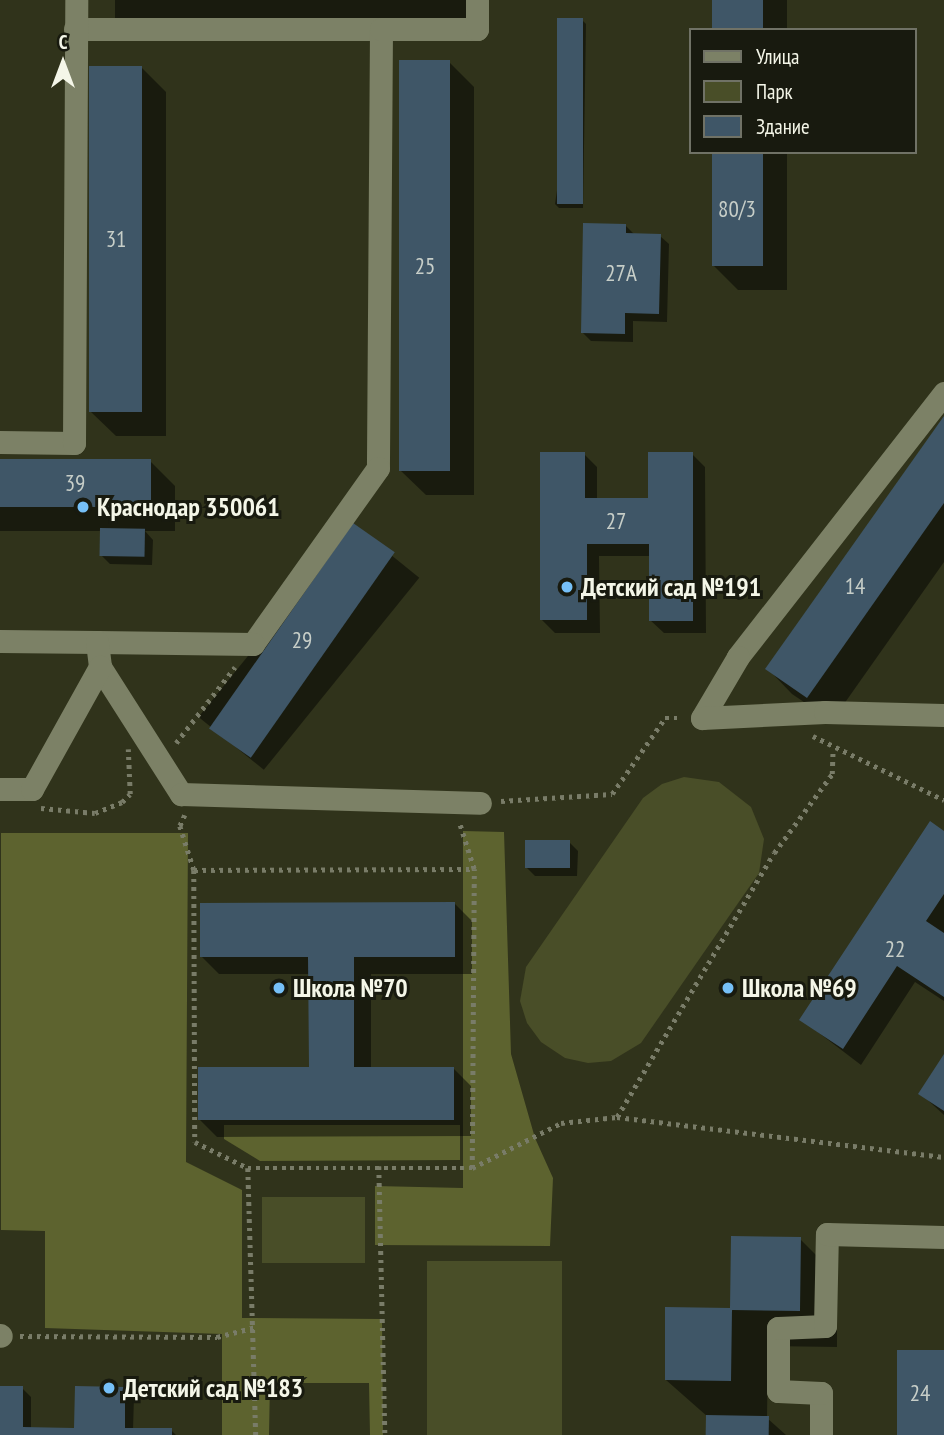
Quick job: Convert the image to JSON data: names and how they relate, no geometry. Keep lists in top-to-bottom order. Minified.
{"places":["Краснодар 350061","Детский сад №191","Школа №70","Школа №69","Детский сад №183"],"house_numbers":["80/3","31","25","27А","39","27","14","29","22","24"],"legend":["Улица","Парк","Здание"],"north":"top"}
